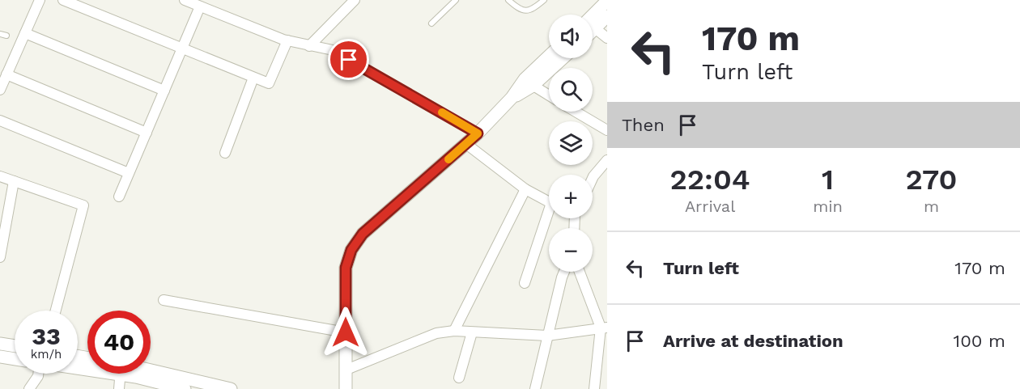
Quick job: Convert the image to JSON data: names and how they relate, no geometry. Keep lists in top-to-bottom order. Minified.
{"page":{"turn":["170 m","Turn left"],"map_buttons":["+","−"],"then":"Then","eta":["22:04","Arrival","1","min","270","m"],"list":[{"name":"Turn left","value":"170 m"},{"name":"Arrive at destination","value":"100 m"}],"speed":"33 km/h","limit":"40"}}
